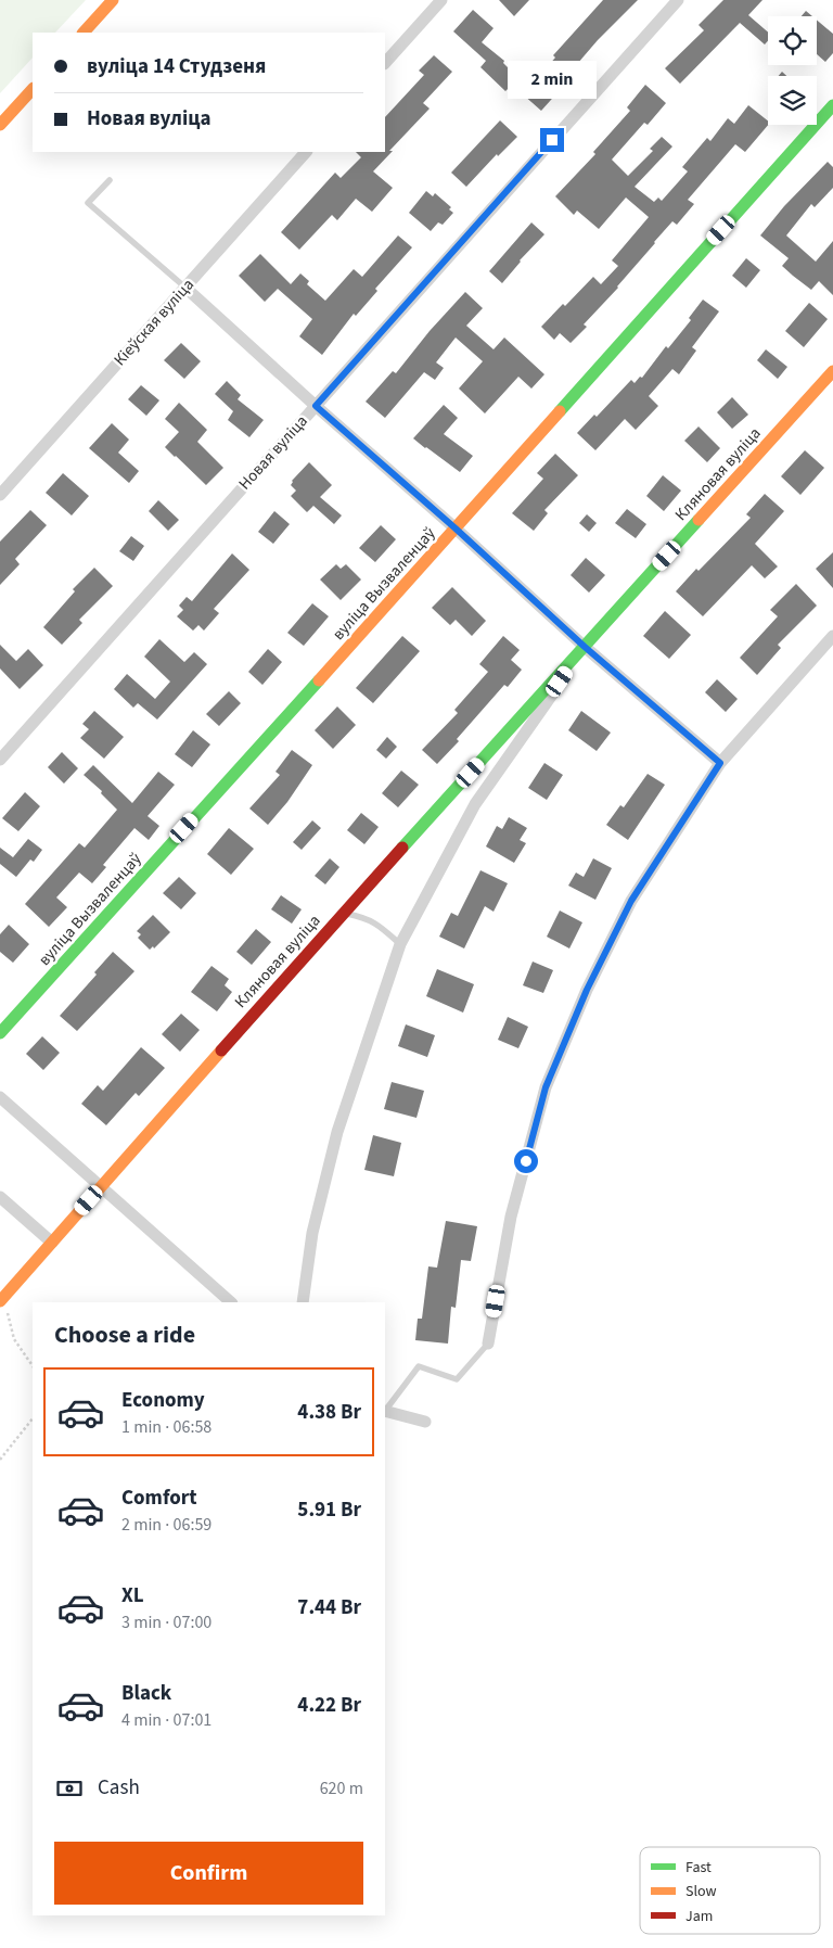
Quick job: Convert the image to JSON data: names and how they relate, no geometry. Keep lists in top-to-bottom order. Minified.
{"streets":{"street":["Кіеўская вуліца","Новая вуліца","Кляновая вуліца","вуліца Вызваленцаў"]},"legend":["Fast","Slow","Jam"],"page":{"banner":["вуліца 14 Студзеня","Новая вуліца"],"bubble":"2 min","heading":"Choose a ride","list":[{"name":"Economy","note":"1 min · 06:58","value":"4.38 Br"},{"name":"Comfort","note":"2 min · 06:59","value":"5.91 Br"},{"name":"XL","note":"3 min · 07:00","value":"7.44 Br"},{"name":"Black","note":"4 min · 07:01","value":"4.22 Br"}],"pay":["Cash","620 m"],"buttons":"Confirm"}}
